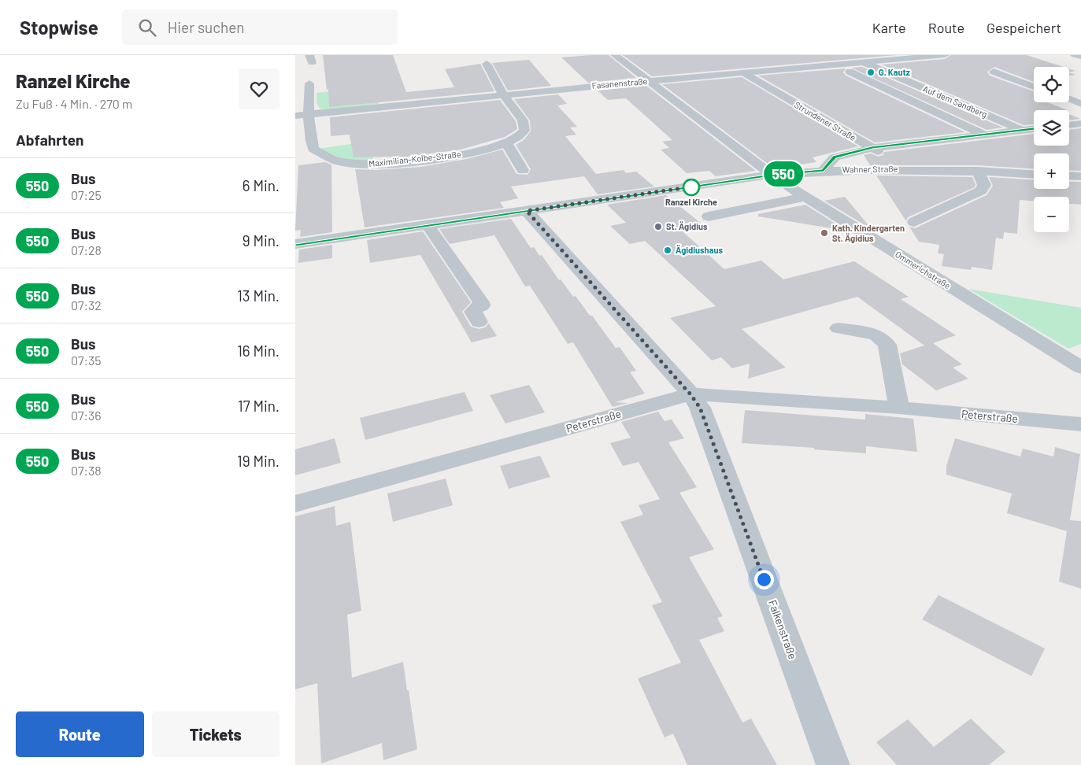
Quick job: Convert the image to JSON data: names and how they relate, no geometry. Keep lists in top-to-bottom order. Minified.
{"streets":{"street":["Fasanenstraße","Auf dem Sandberg","Strundener Straße","Maximilian-Kolbe-Straße","Wahner Straße","Ommerichstraße","Peterstraße","Falkenstraße"]},"crossings":[["Fasanenstraße","Auf dem Sandberg"],["Fasanenstraße","Strundener Straße"],["Fasanenstraße","Maximilian-Kolbe-Straße"],["Fasanenstraße","Ommerichstraße"],["Strundener Straße","Wahner Straße"],["Wahner Straße","Ommerichstraße"],["Wahner Straße","Falkenstraße"],["Peterstraße","Falkenstraße"]],"places":["G. Kautz","Ranzel Kirche","St. Ägidius","Kath. Kindergarten St. Ägidius","Ägidiushaus"],"lines":["bus line 550"],"page":{"header":"Stopwise","search":"Hier suchen","nav":["Karte","Route","Gespeichert"],"heading":[["Ranzel Kirche","Zu Fuß · 4 Min. · 270 m"],"Abfahrten"],"on_map":"550","map_buttons":["+","−"],"list":[{"mark":"550","name":"Bus","note":"07:25","value":"6 Min."},{"mark":"550","name":"Bus","note":"07:28","value":"9 Min."},{"mark":"550","name":"Bus","note":"07:32","value":"13 Min."},{"mark":"550","name":"Bus","note":"07:35","value":"16 Min."},{"mark":"550","name":"Bus","note":"07:36","value":"17 Min."},{"mark":"550","name":"Bus","note":"07:38","value":"19 Min."}],"buttons":["Route","Tickets"]}}
